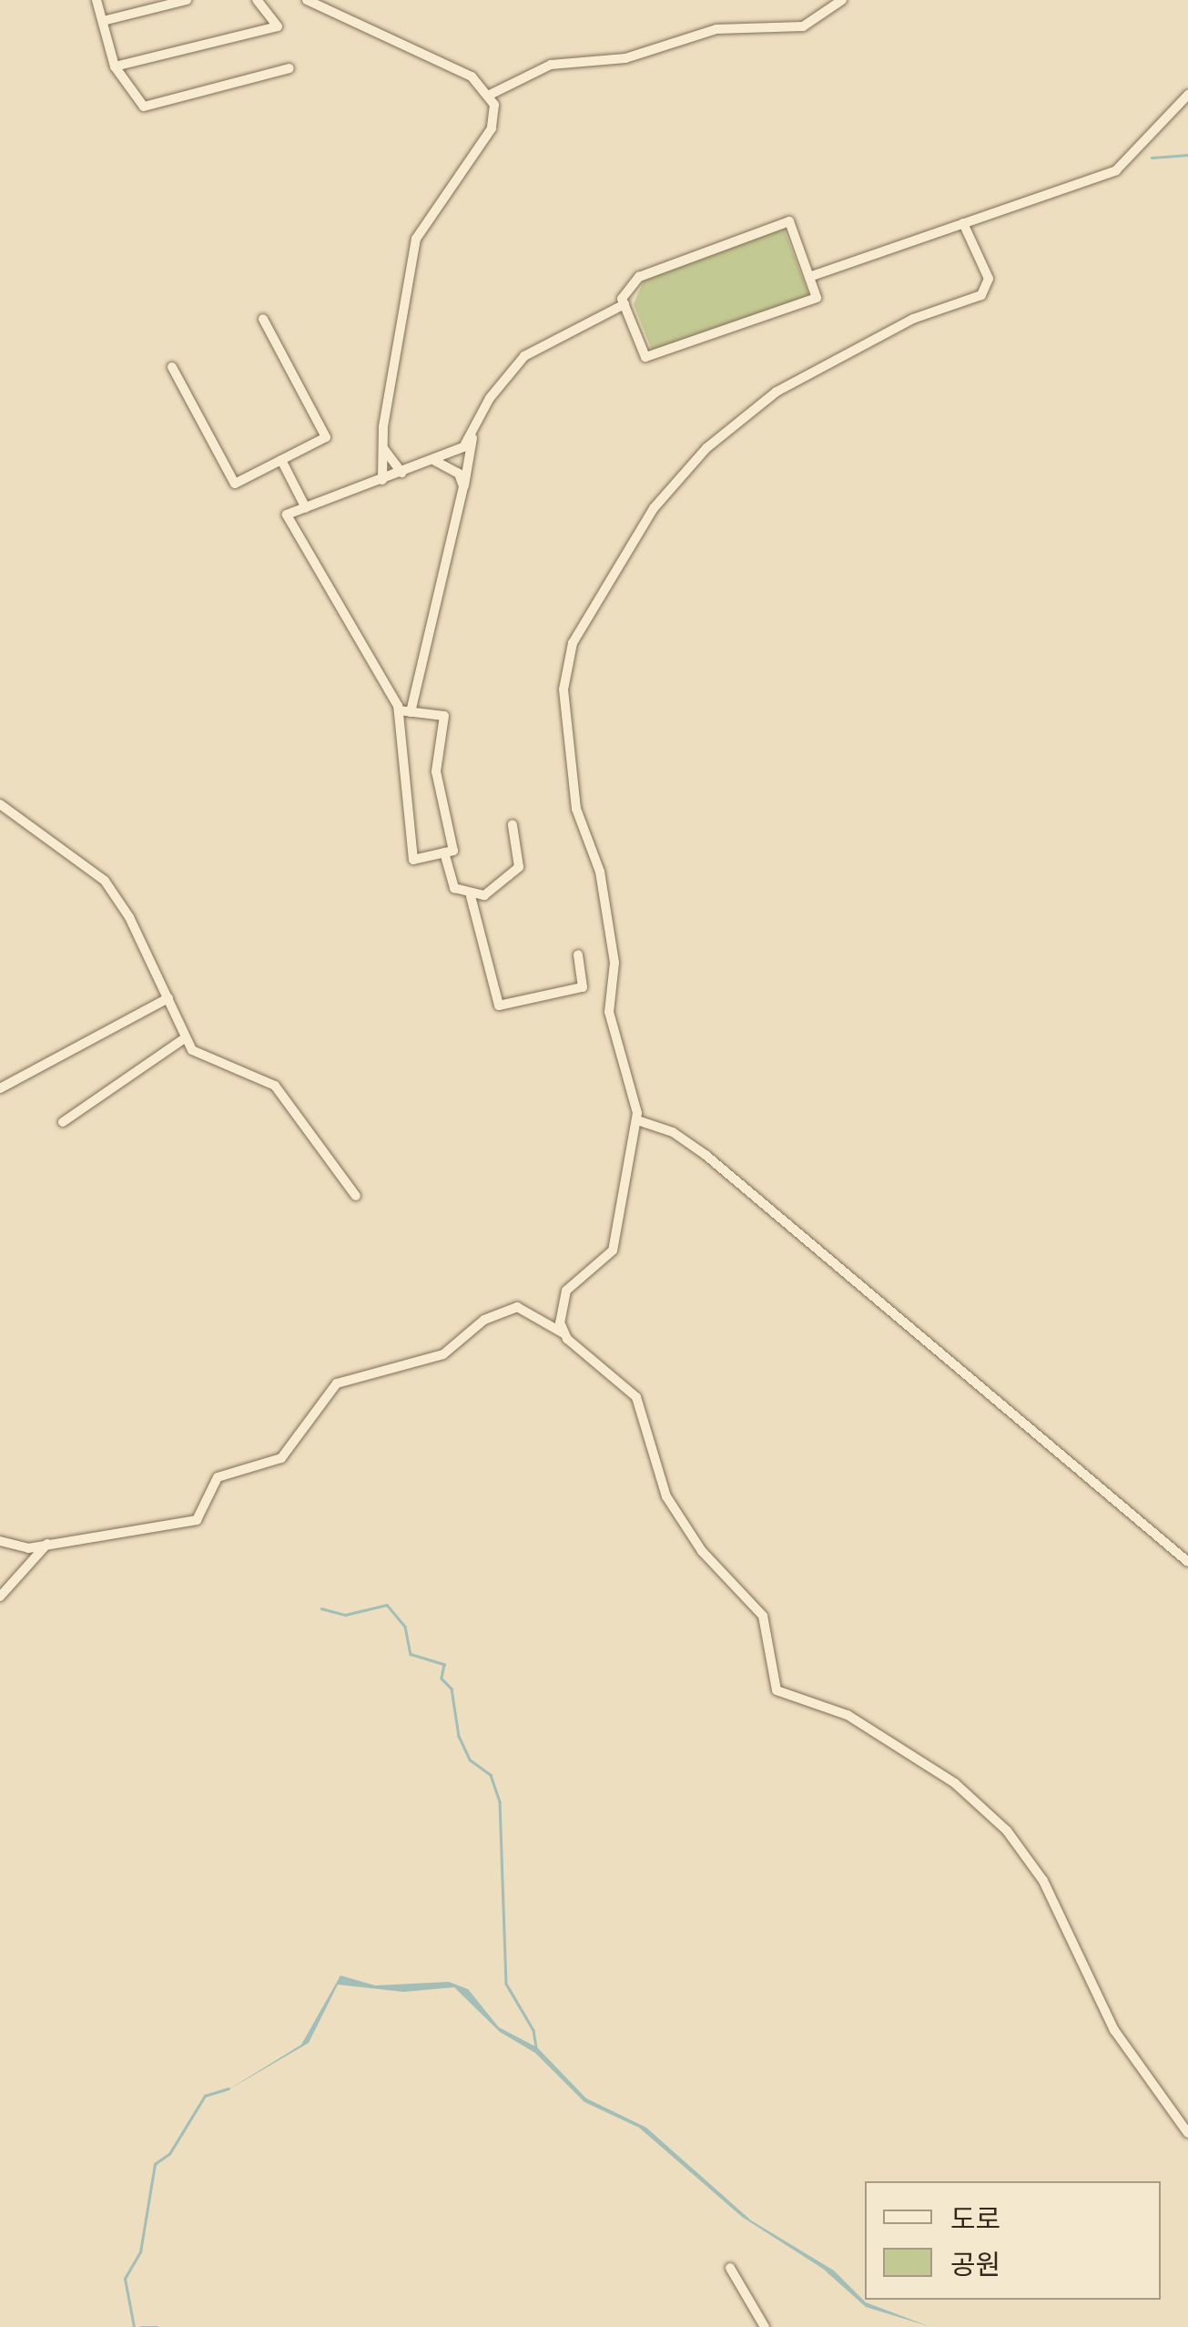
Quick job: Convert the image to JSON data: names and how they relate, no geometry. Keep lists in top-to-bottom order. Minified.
{"legend":["도로","공원"]}
